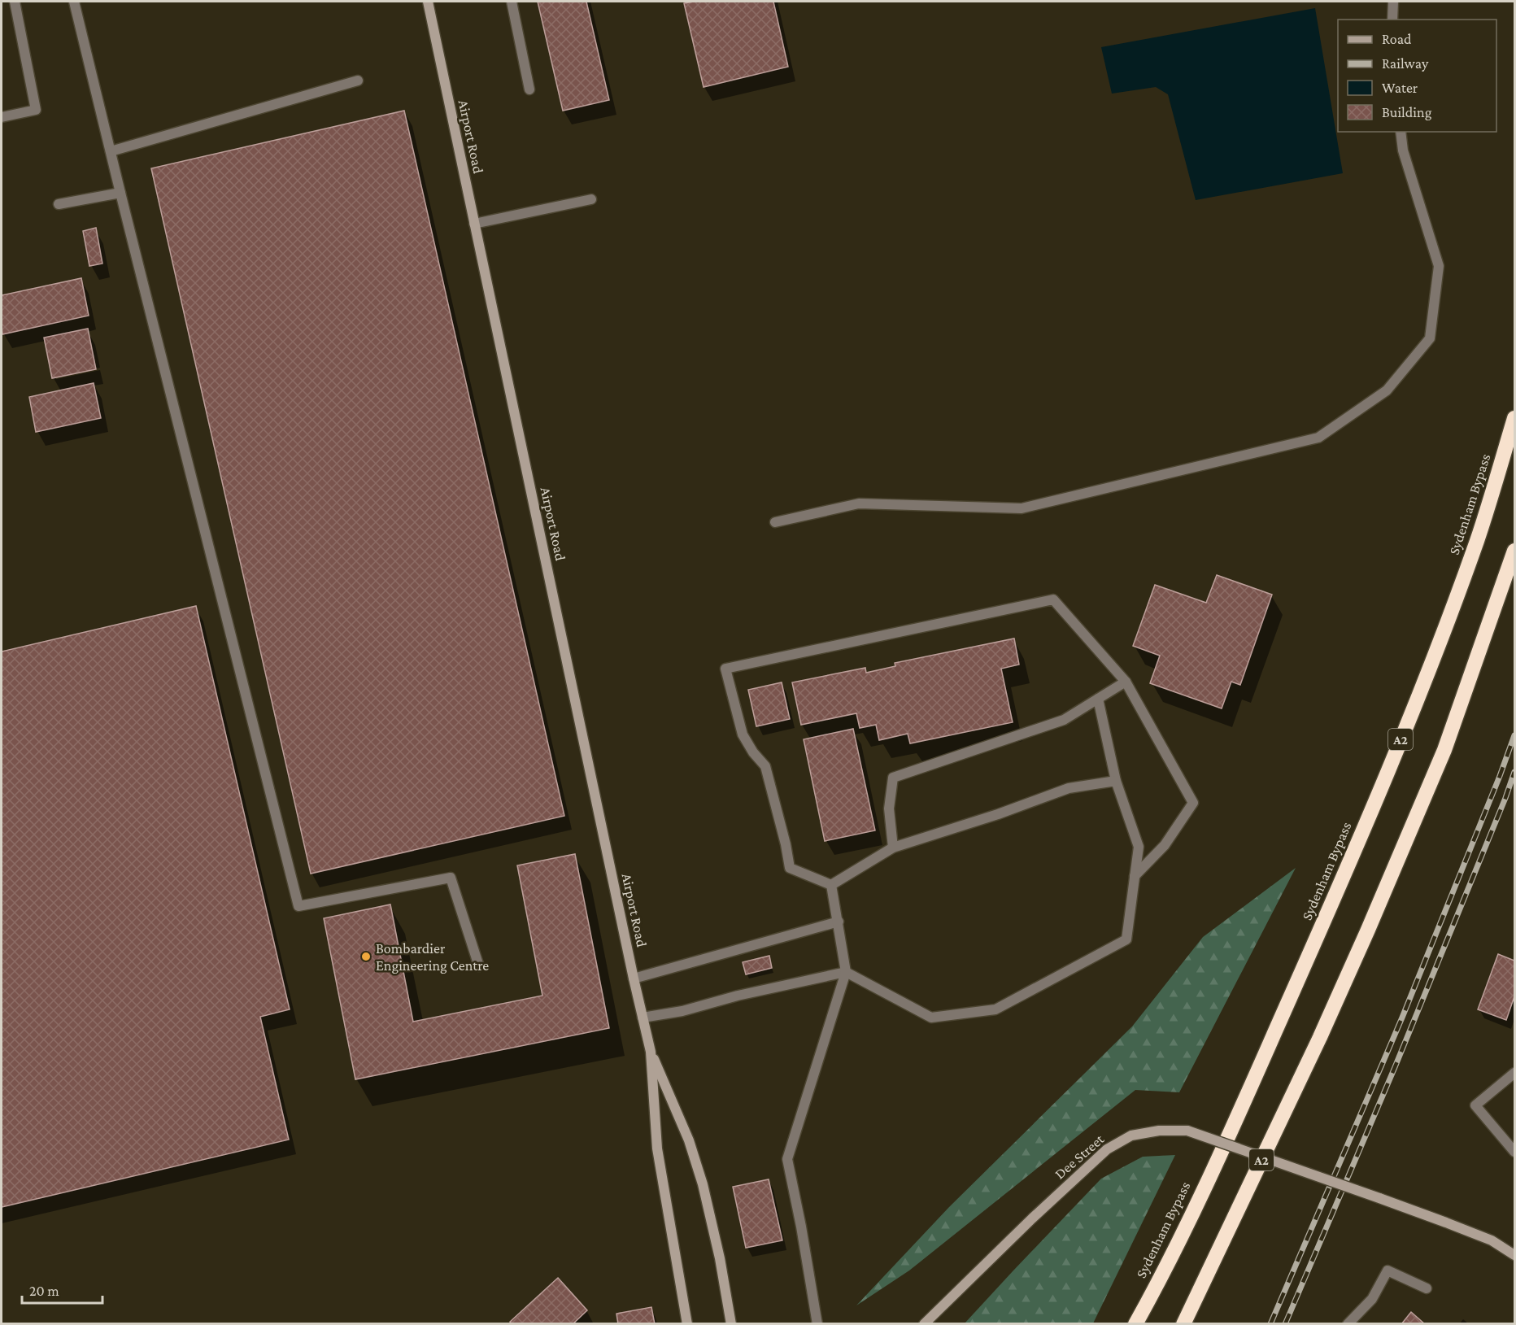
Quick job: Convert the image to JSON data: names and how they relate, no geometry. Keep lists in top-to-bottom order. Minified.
{"streets":{"highway":["Sydenham Bypass","A2"],"street":["Airport Road","Dee Street"]},"places":["Bombardier Engineering Centre"],"legend":["Road","Railway","Water","Building"],"scale_bar":"20 m"}
